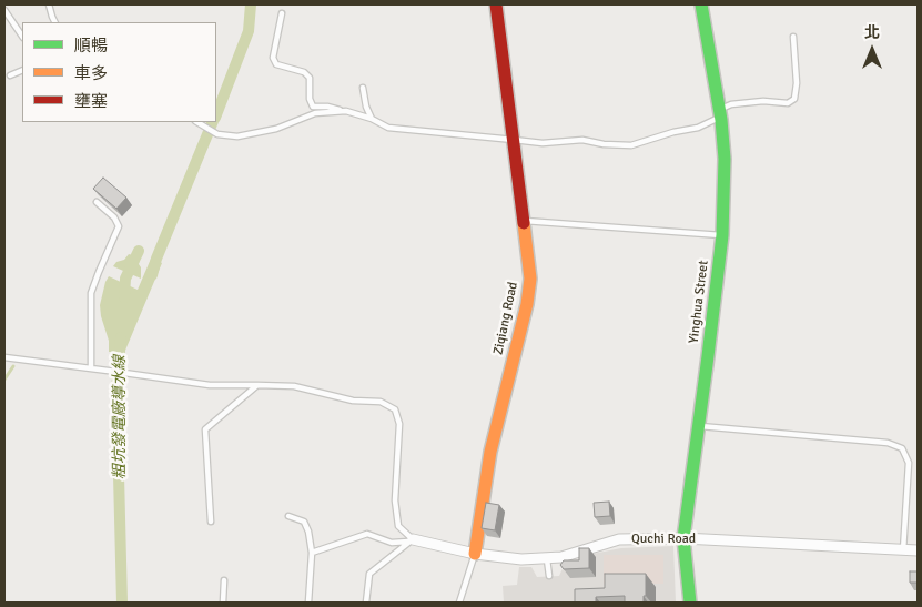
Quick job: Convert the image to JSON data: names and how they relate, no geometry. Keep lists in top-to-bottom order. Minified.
{"streets":{"street":["Yinghua Street","Ziqiang Road","Quchi Road"]},"crossings":[["Yinghua Street","Quchi Road"],["Ziqiang Road","Quchi Road"]],"water":["粗坑發電廠導水線"],"legend":["順暢","車多","壅塞"],"north":"top"}
